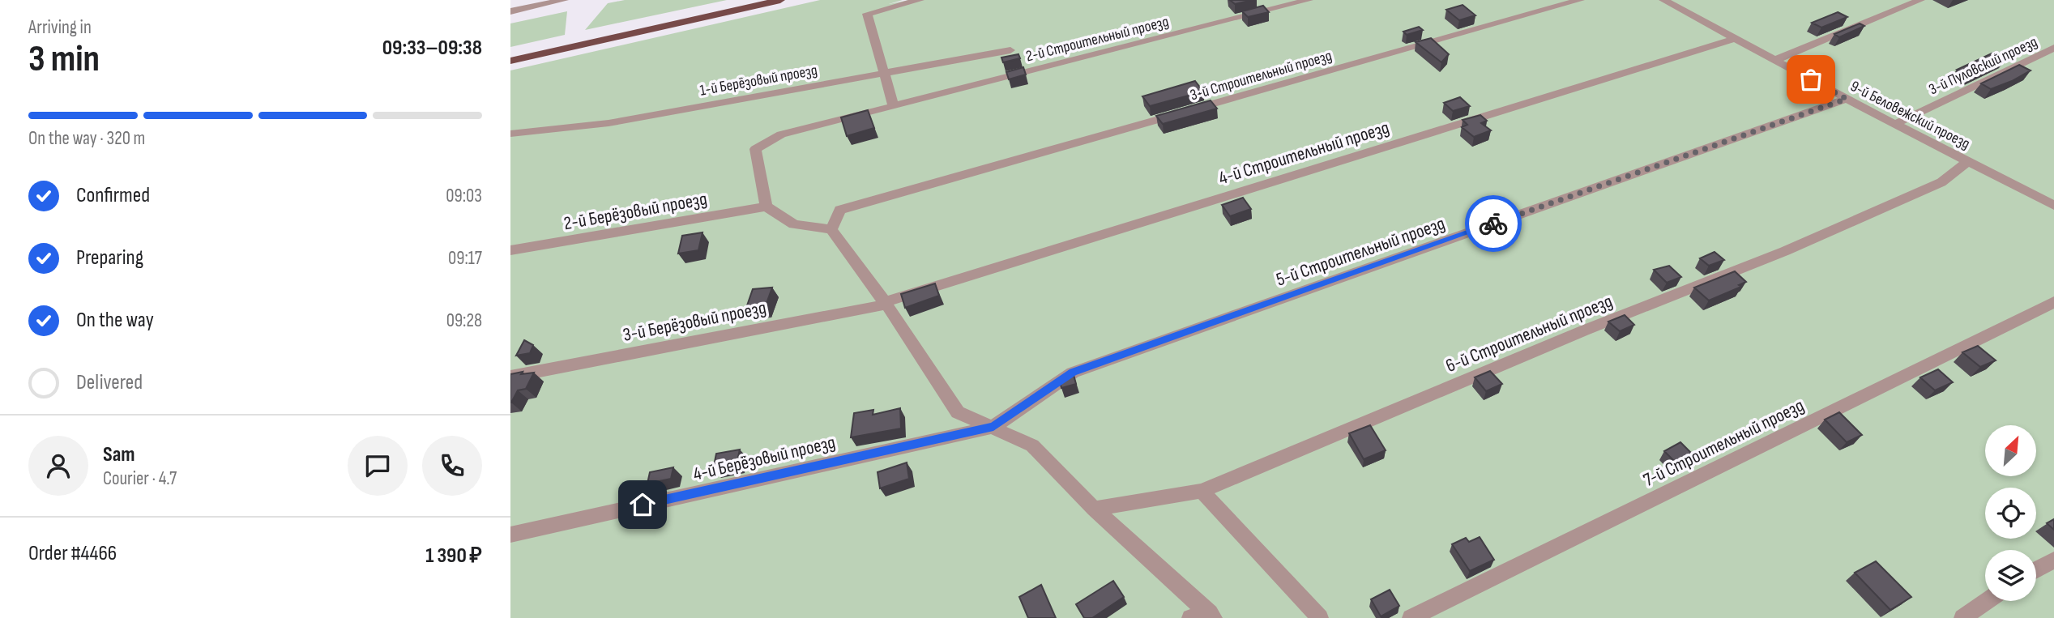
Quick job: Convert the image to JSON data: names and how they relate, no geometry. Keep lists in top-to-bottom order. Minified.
{"streets":{"street":["2-й Строительный проезд","3-й Пуловский проезд","3-й Строительный проезд","1-й Берёзовый проезд","9-й Беловежский проезд","4-й Строительный проезд","2-й Берёзовый проезд","5-й Строительный проезд","3-й Берёзовый проезд","6-й Строительный проезд","7-й Строительный проезд","4-й Берёзовый проезд"]},"crossings":[["2-й Строительный проезд","2-й Берёзовый проезд"],["3-й Пуловский проезд","9-й Беловежский проезд"],["9-й Беловежский проезд","4-й Строительный проезд"],["9-й Беловежский проезд","5-й Строительный проезд"],["9-й Беловежский проезд","6-й Строительный проезд"],["4-й Строительный проезд","3-й Берёзовый проезд"],["5-й Строительный проезд","4-й Берёзовый проезд"]],"north":"top right","page":{"heading":["3 min","Arriving in","09:33–09:38"],"panel":["Sam","Courier · 4.7","Order #4466","1 390 ₽"],"bar":"On the way · 320 m","list":[["Confirmed","09:03"],["Preparing","09:17"],["On the way","09:28"],"Delivered"]}}
